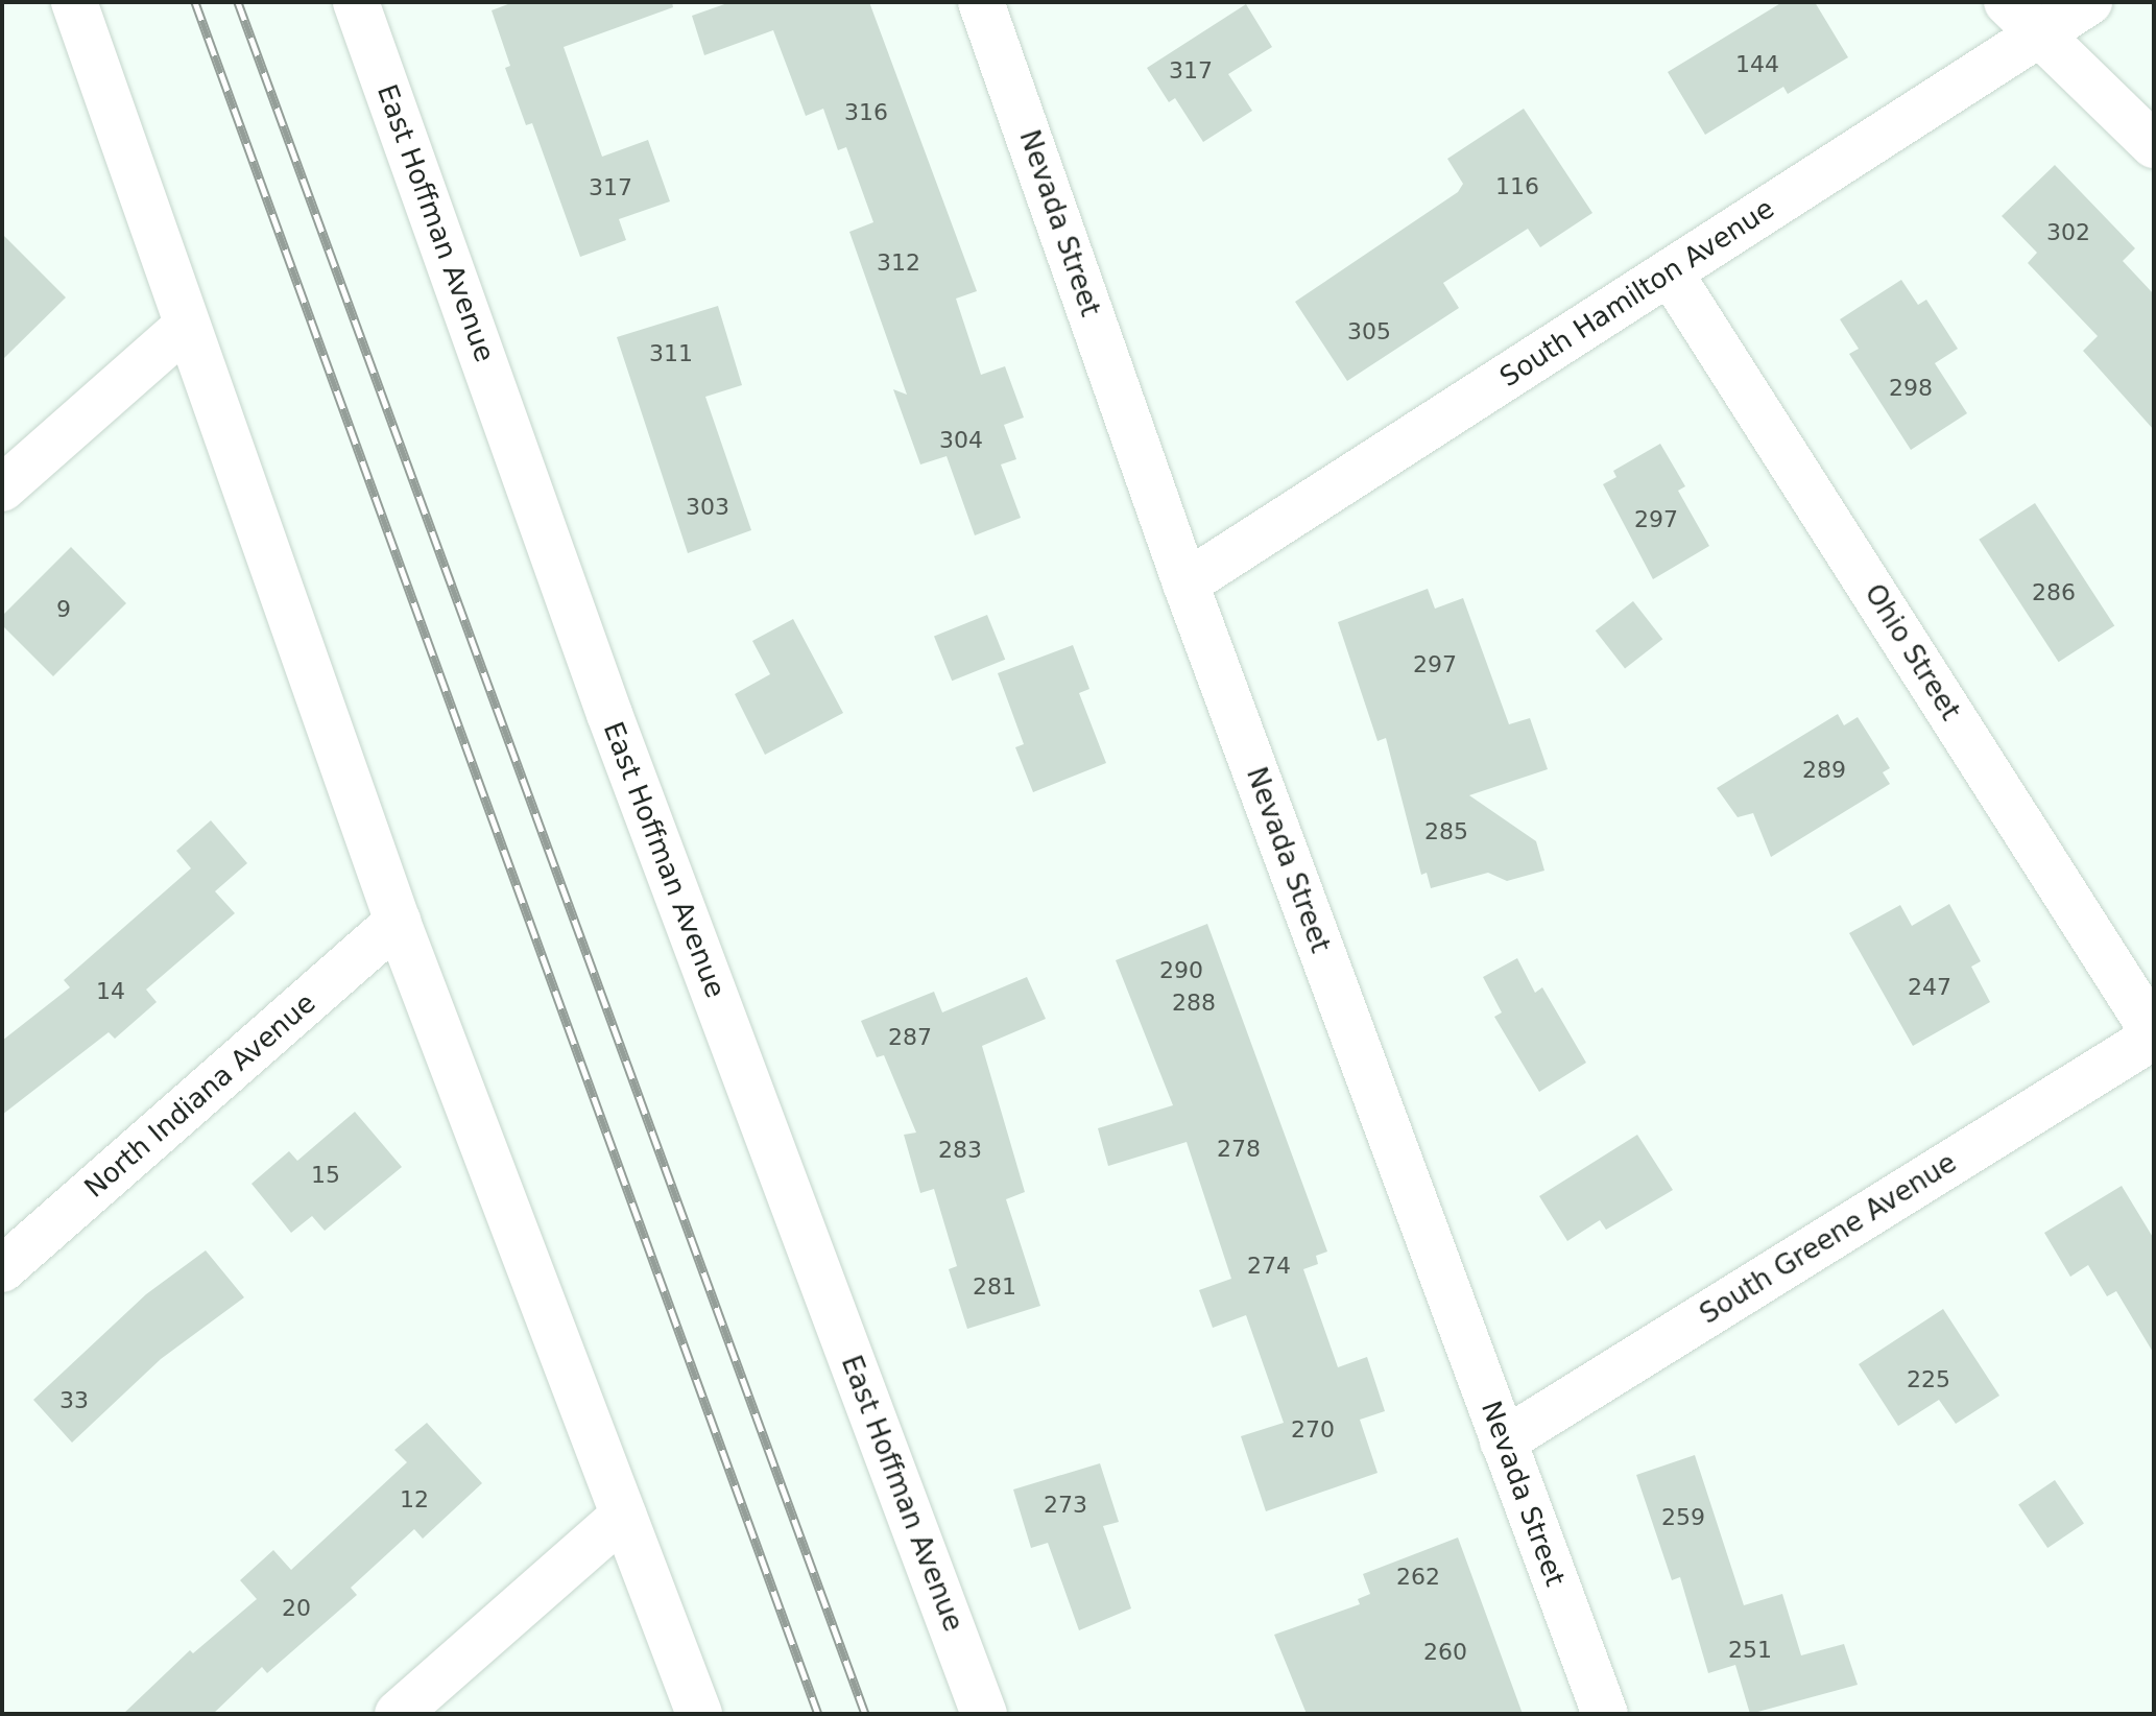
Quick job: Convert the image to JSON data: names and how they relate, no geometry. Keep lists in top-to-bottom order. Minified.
{"streets":{"street":["East Hoffman Avenue","Nevada Street","South Hamilton Avenue","Ohio Street","North Indiana Avenue","South Greene Avenue"]},"crossings":[["Nevada Street","South Hamilton Avenue"],["Nevada Street","South Greene Avenue"],["South Hamilton Avenue","Ohio Street"],["Ohio Street","South Greene Avenue"]],"house_numbers":["144","317","316","116","317","302","312","305","311","298","304","303","297","286","9","297","289","285","290","247","14","288","287","278","283","15","274","281","225","33","270","12","273","259","262","20","251","260"]}
